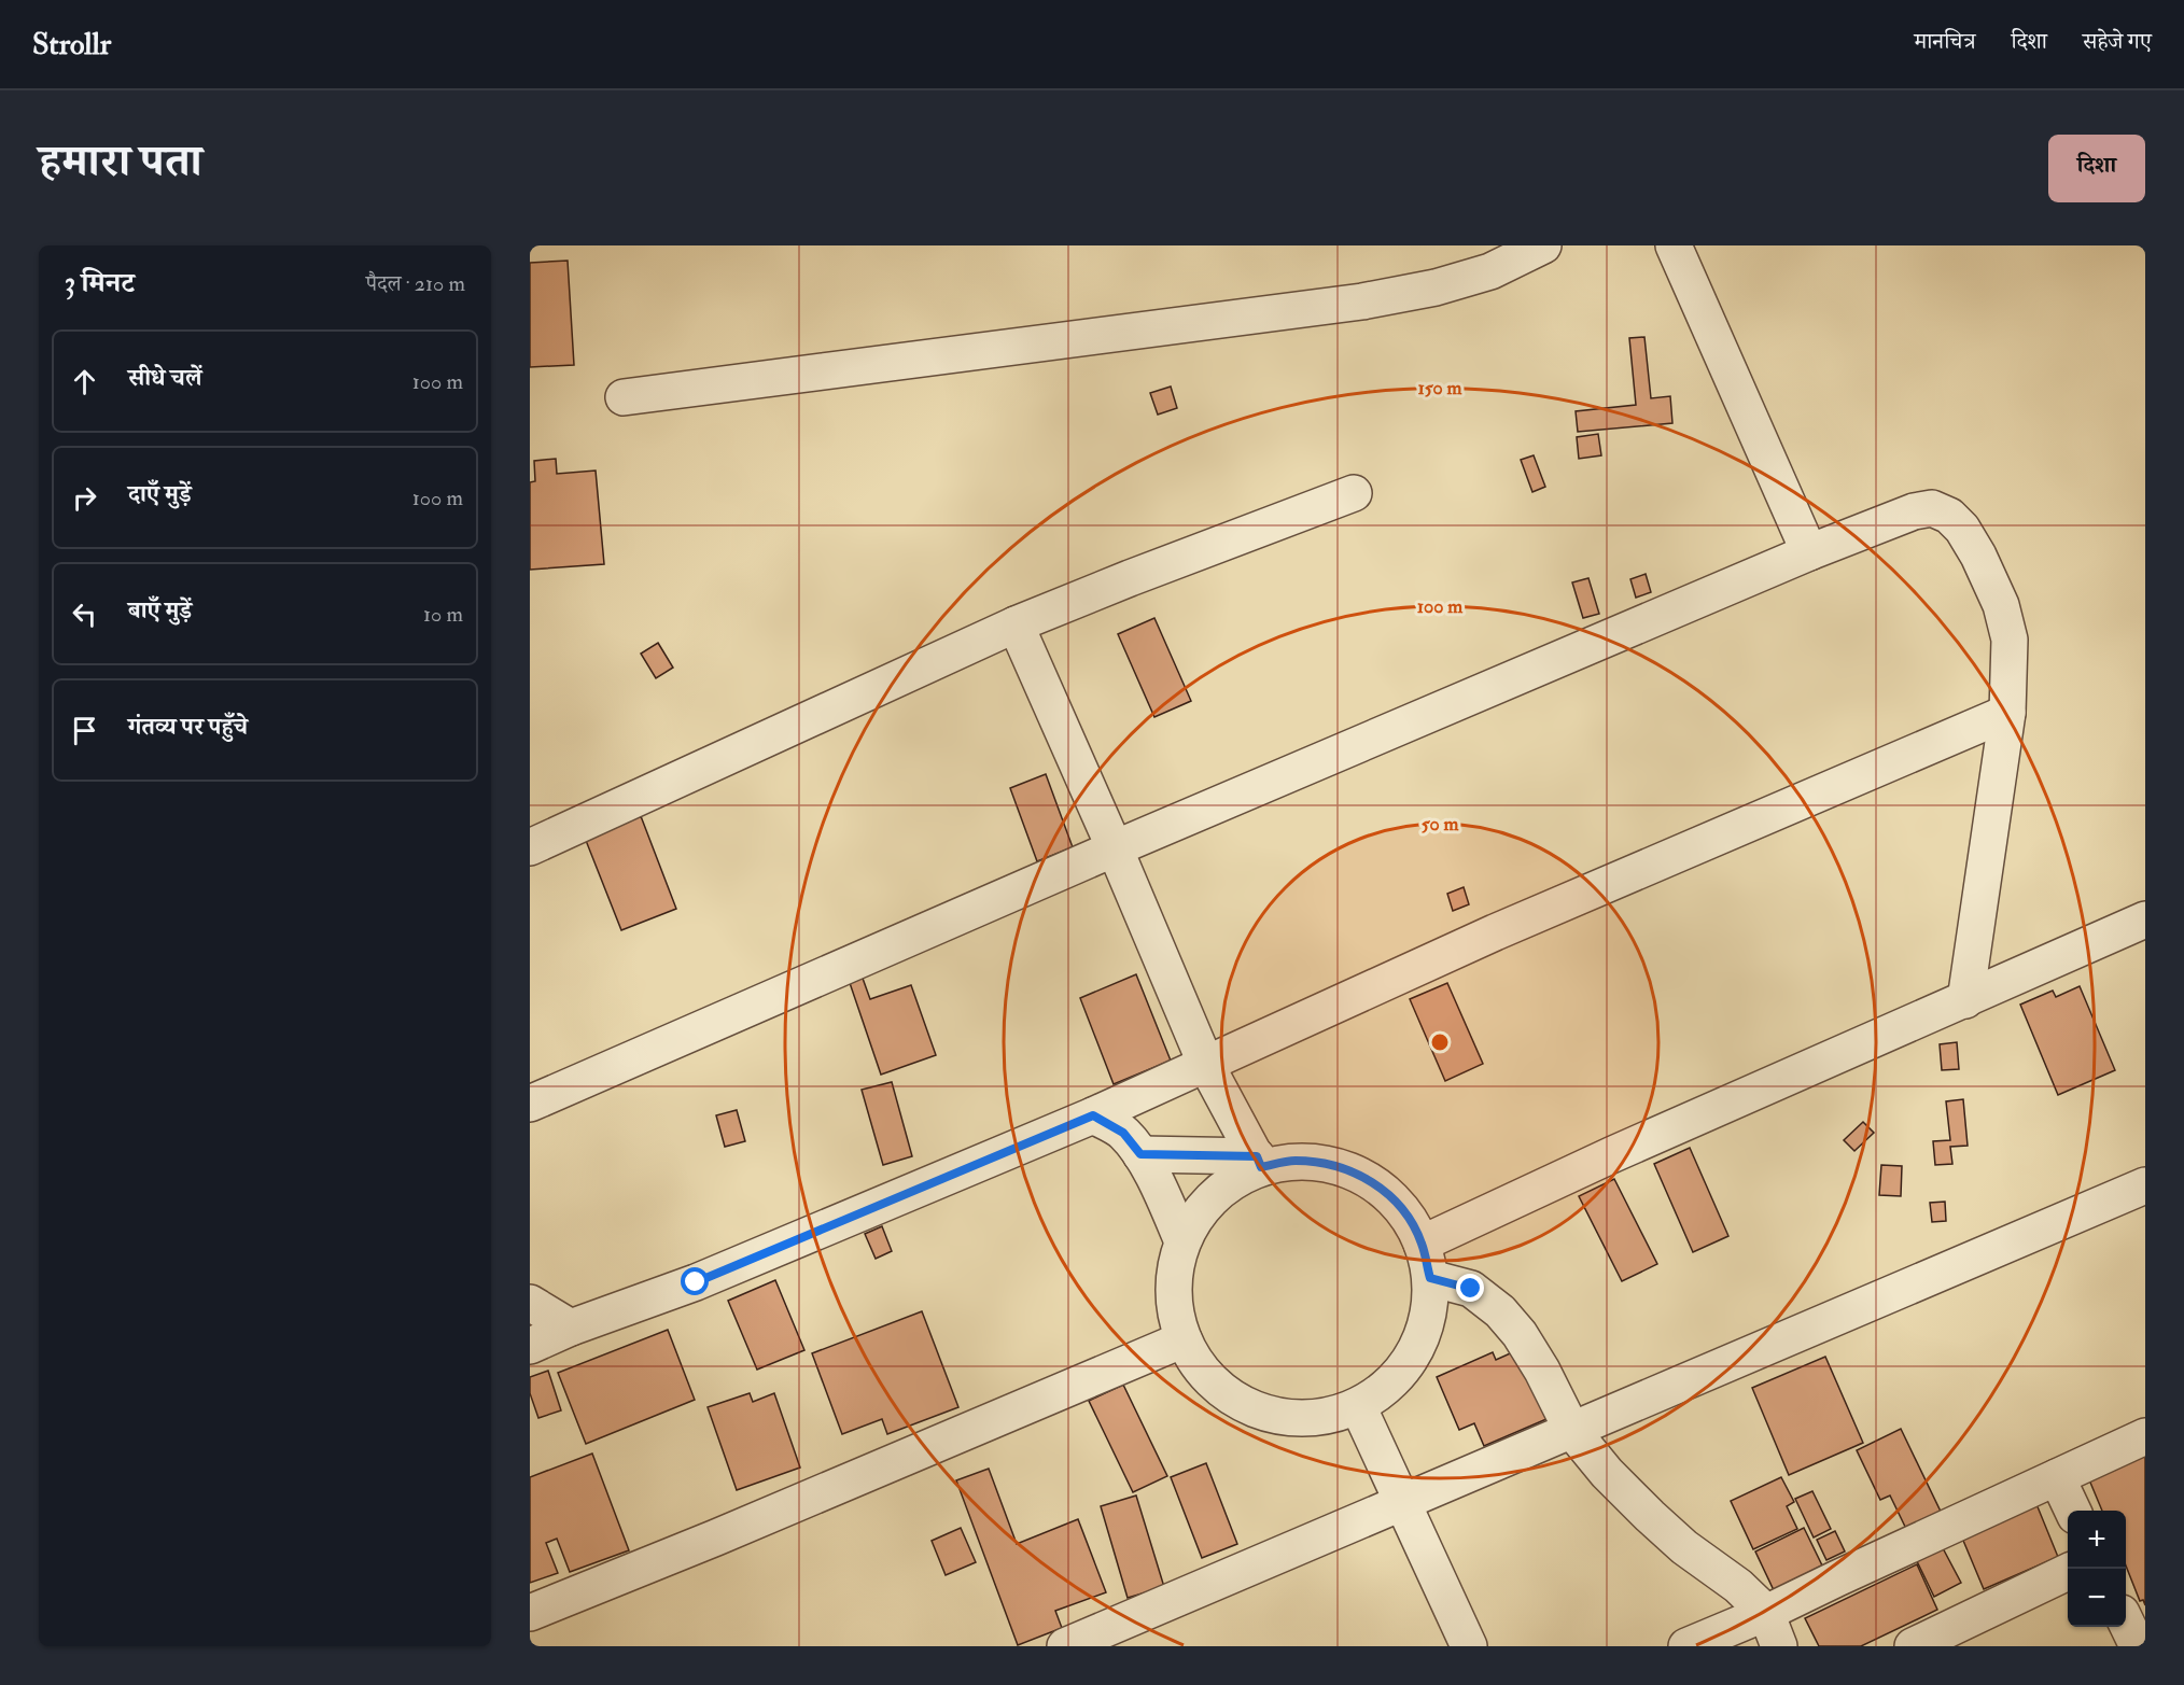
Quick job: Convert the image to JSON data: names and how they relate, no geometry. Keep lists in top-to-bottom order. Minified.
{"page":{"header":"Strollr","nav":["मानचित्र","दिशा","सहेजे गए"],"title":"हमारा पता","buttons":"दिशा","heading":["3 मिनट","पैदल · 210 m"],"list":[["सीधे चलें","100 m"],["दाएँ मुड़ें","100 m"],["बाएँ मुड़ें","10 m"],"गंतव्य पर पहुँचे"],"map_buttons":["+","−"]},"rings":["150 m","100 m","50 m"]}
